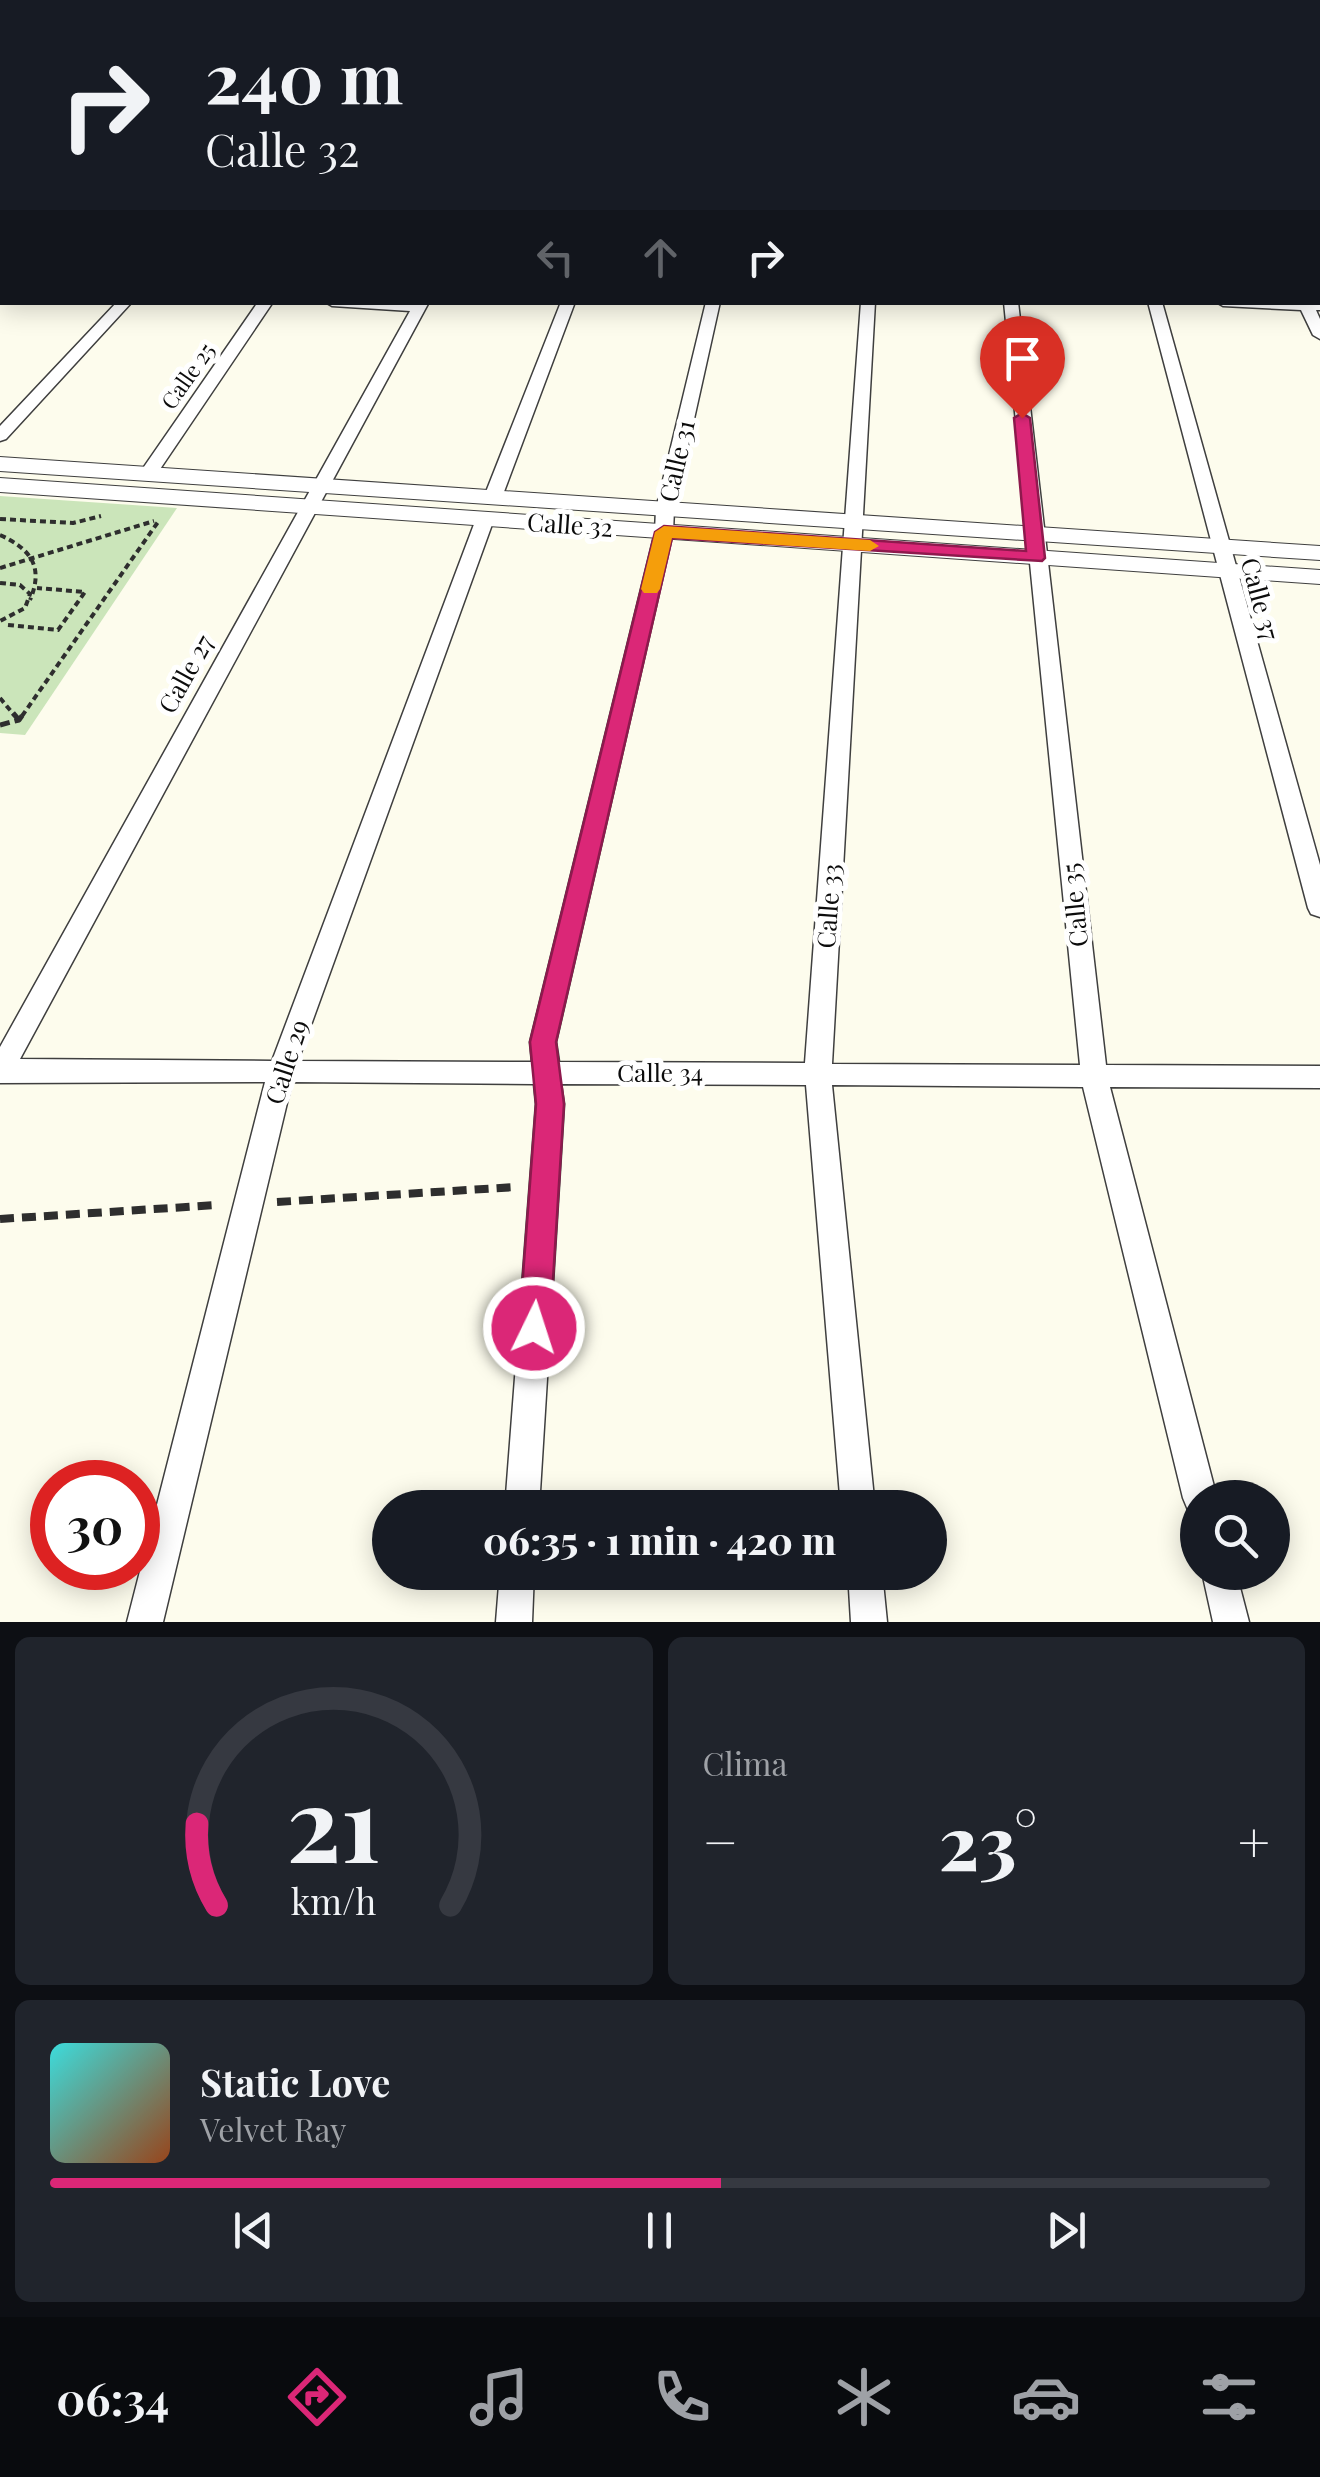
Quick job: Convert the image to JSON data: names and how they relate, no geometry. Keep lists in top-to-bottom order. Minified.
{"streets":{"street":["Calle 25","Calle 31","Calle 32","Calle 37","Calle 27","Calle 35","Calle 33","Calle 29","Calle 34"]},"crossings":[["Calle 25","Calle 32"],["Calle 31","Calle 32"],["Calle 31","Calle 34"],["Calle 32","Calle 37"],["Calle 32","Calle 27"],["Calle 32","Calle 35"],["Calle 32","Calle 33"],["Calle 32","Calle 29"],["Calle 27","Calle 34"],["Calle 35","Calle 34"],["Calle 33","Calle 34"],["Calle 29","Calle 34"]],"page":{"turn":["240 m","Calle 32"],"limit":"30","trip":"06:35 · 1 min · 420 m","tile":"Clima","heat":["−","23°","+"],"song":["Static Love","Velvet Ray"],"tabs":"06:34","gauge":["21","km/h"]}}
